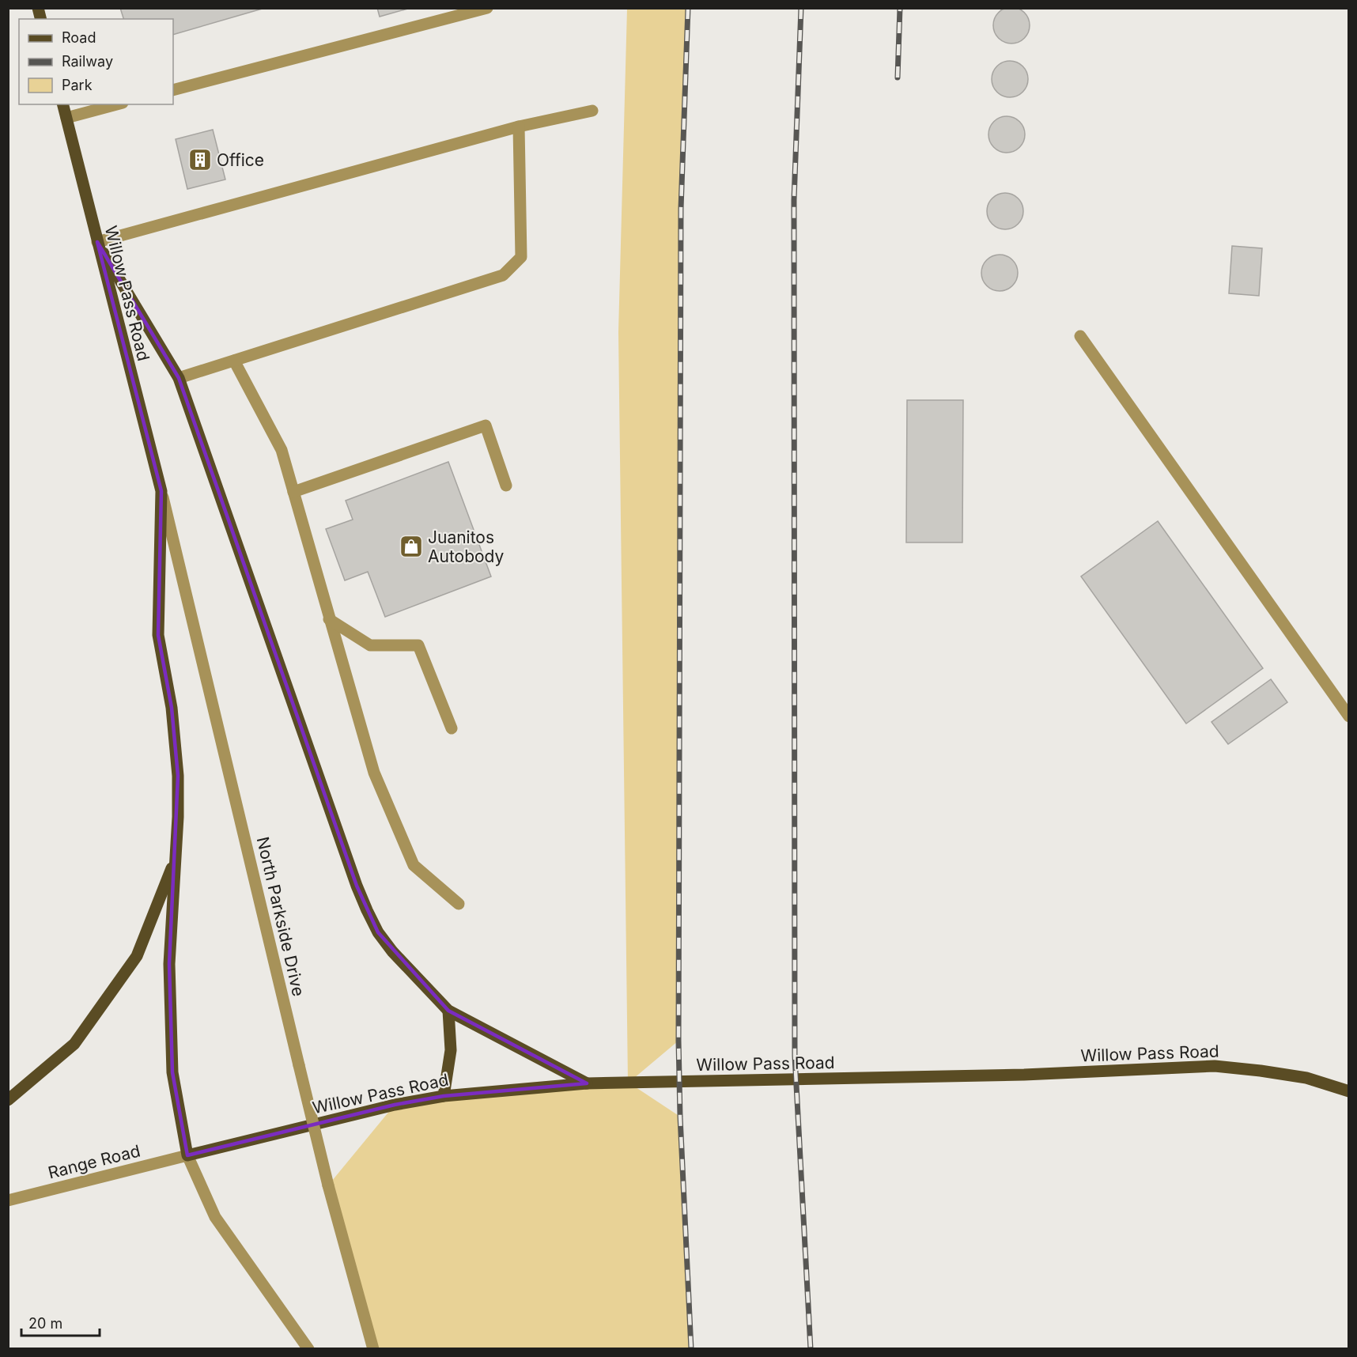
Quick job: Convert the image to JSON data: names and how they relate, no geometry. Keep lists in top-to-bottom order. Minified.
{"streets":{"main road":["Willow Pass Road"],"street":["North Parkside Drive","Range Road"]},"crossings":[["Willow Pass Road","North Parkside Drive"],["Willow Pass Road","Range Road"]],"places":{"building":["Office"],"shop":["Juanitos Autobody"]},"legend":["Road","Railway","Park"],"scale_bar":"20 m"}
